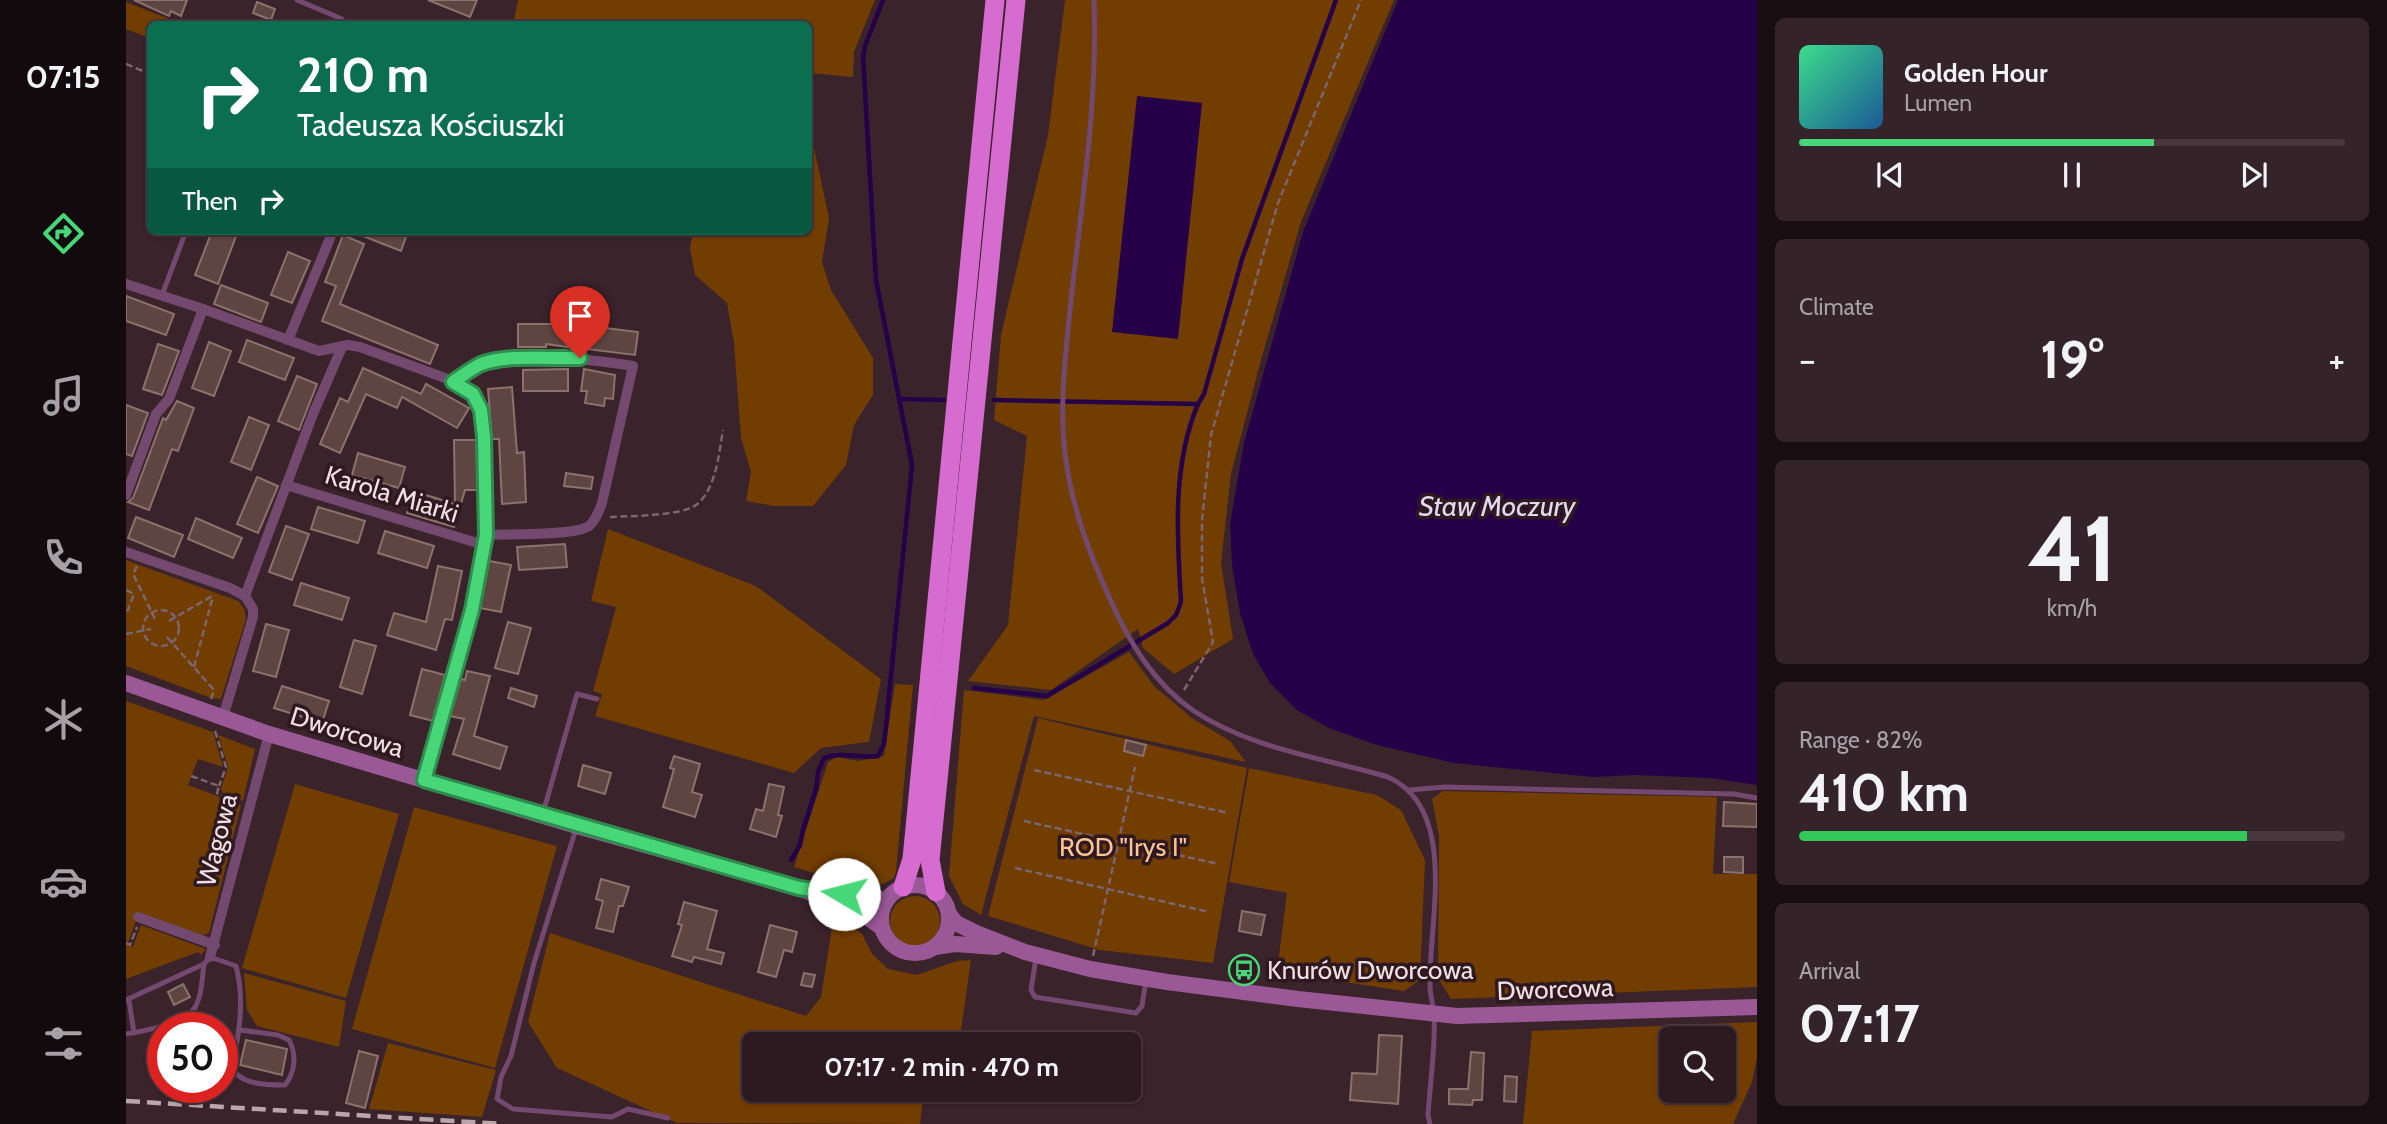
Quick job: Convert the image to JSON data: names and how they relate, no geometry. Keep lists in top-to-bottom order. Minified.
{"streets":{"main road":["Dworcowa"],"street":["Karola Miarki","Wagowa"]},"crossings":[["Dworcowa","Wagowa"]],"water":["Staw Moczury"],"parks":["ROD \"Irys I\""],"places":{"bus stop":["Knurów Dworcowa"]},"page":{"tabs":"07:15","turn":["210 m","Tadeusza Kościuszki"],"song":["Golden Hour","Lumen"],"then":"Then","tile":["Climate",["41","km/h"],["Range · 82%","410 km"],["Arrival","07:17"]],"heat":["−","19°","+"],"limit":"50","trip":"07:17 · 2 min · 470 m"}}
